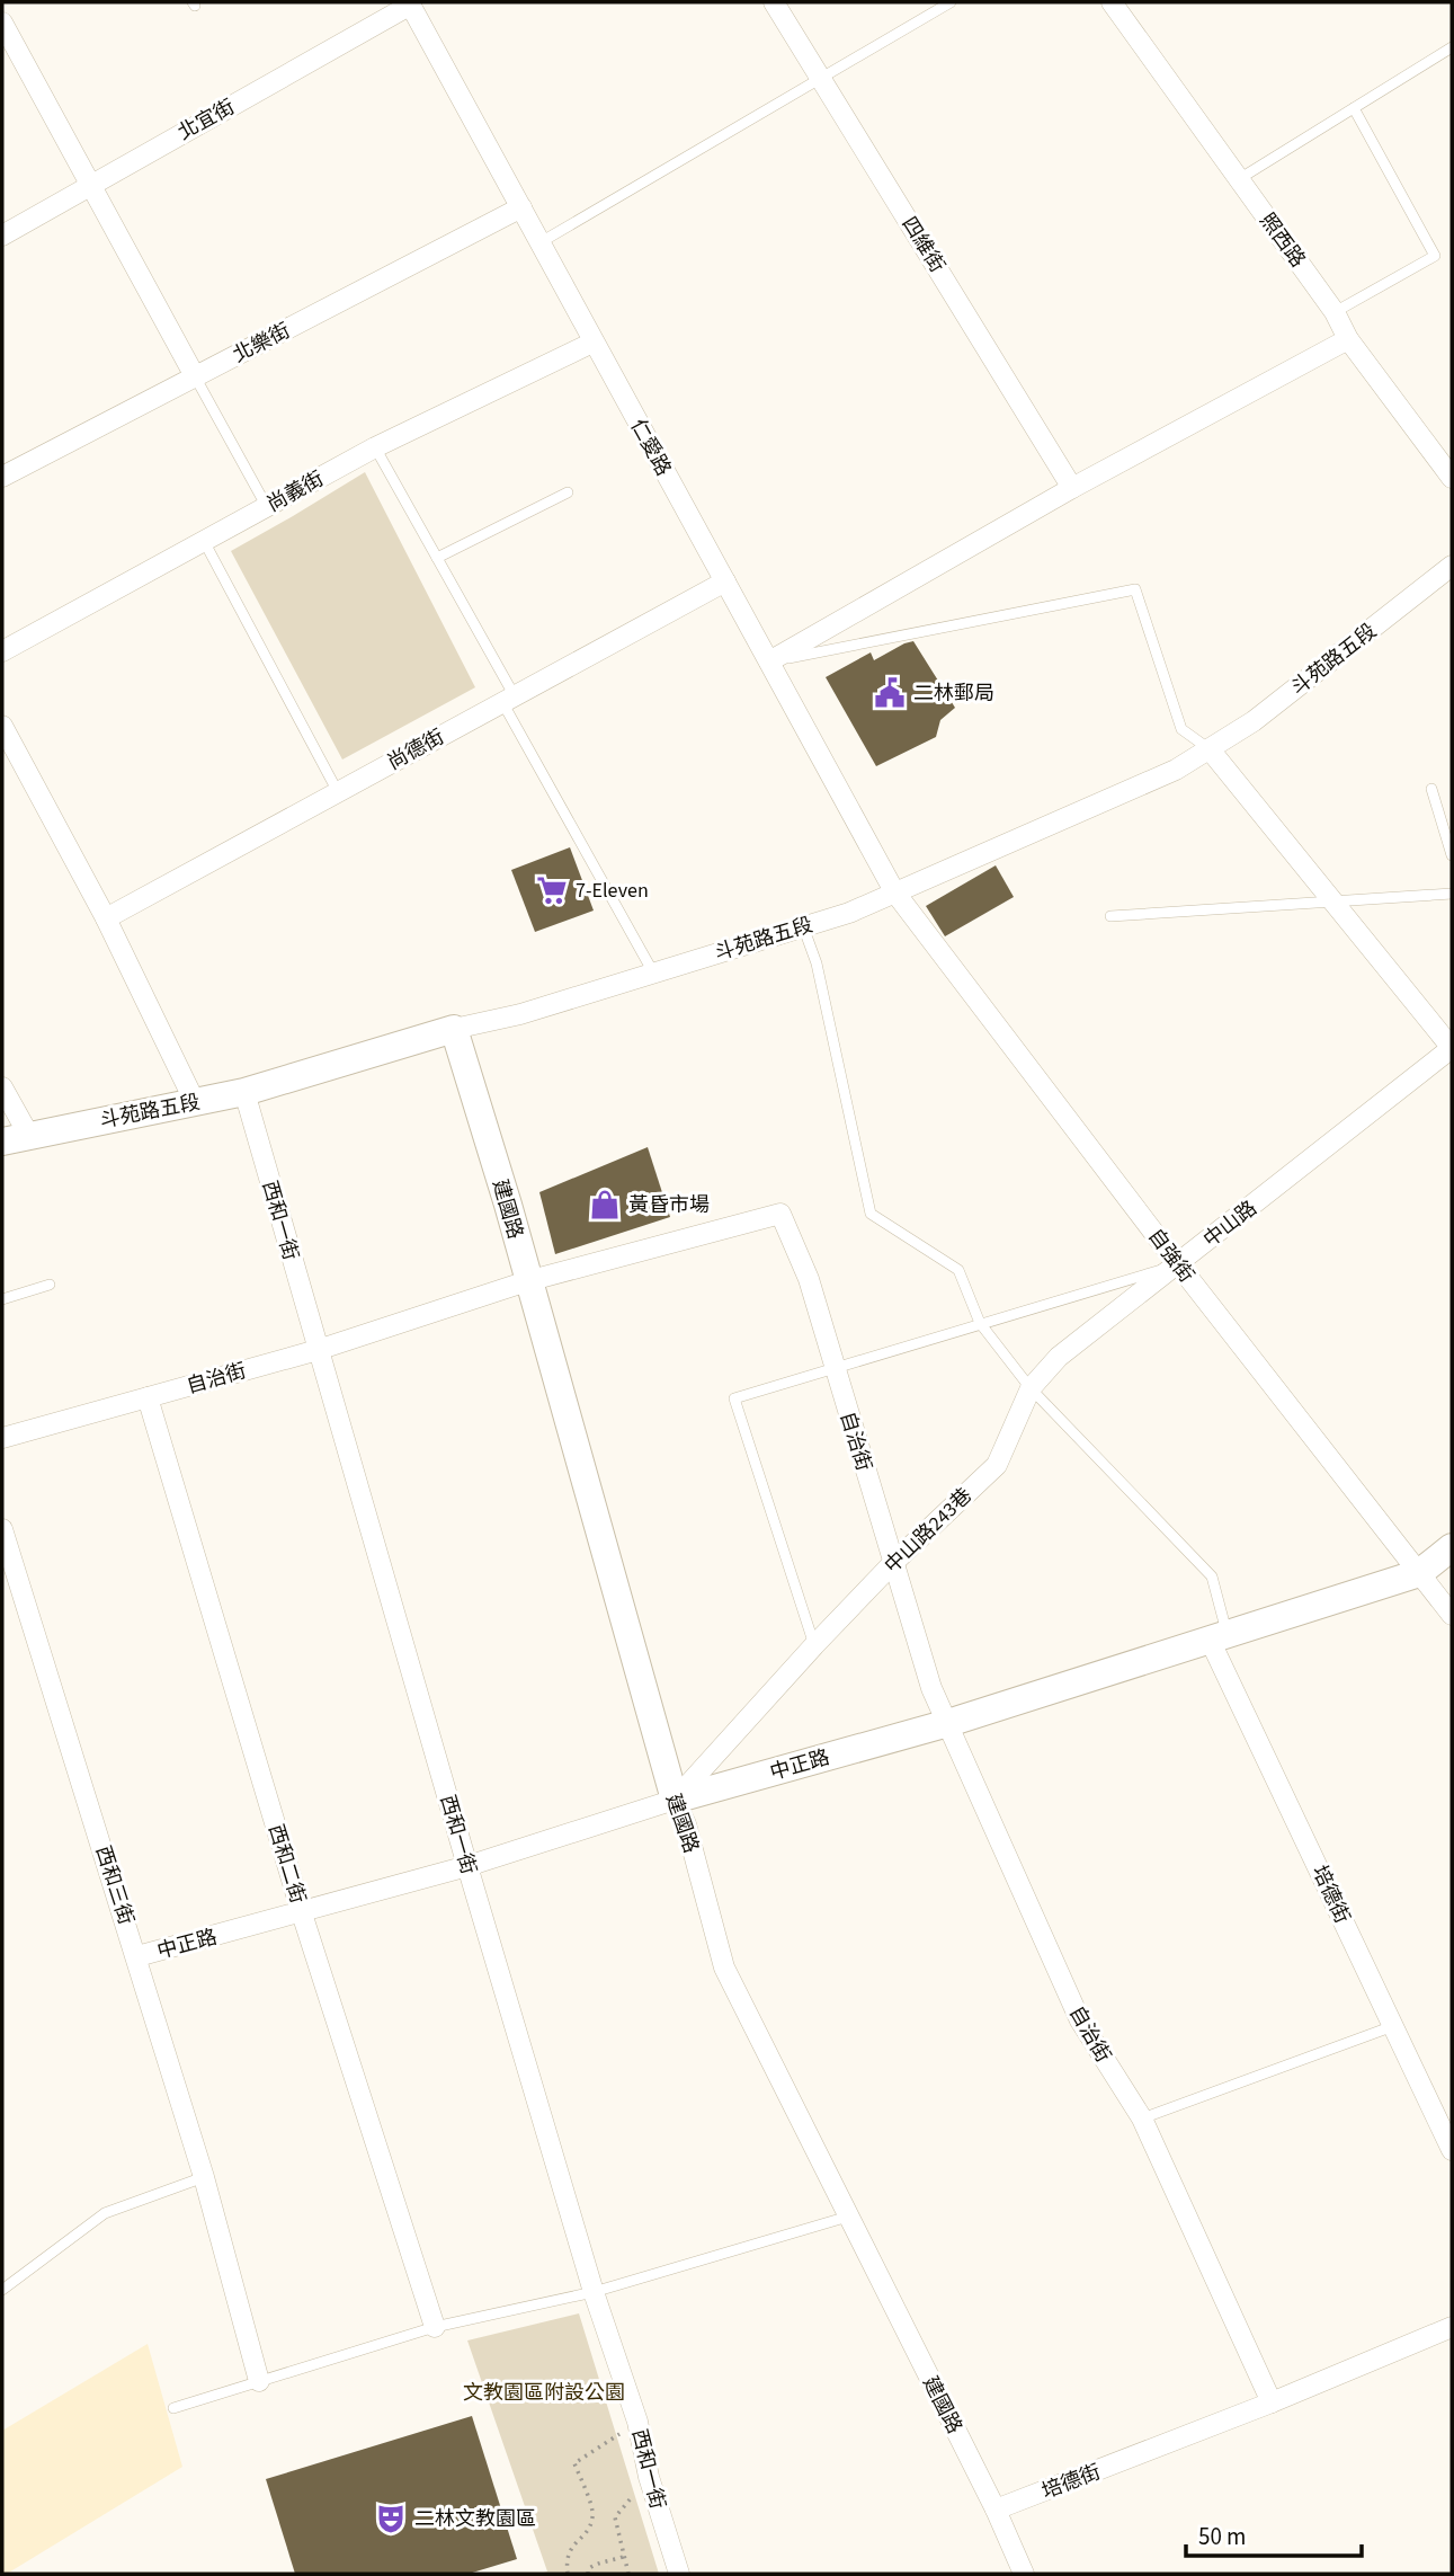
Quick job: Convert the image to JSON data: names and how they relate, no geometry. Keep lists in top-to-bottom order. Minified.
{"streets":{"main road":["斗苑路五段","建國路","中正路"],"street":["北宜街","照西路","四維街","北樂街","仁愛路","尚義街","尚德街","西和一街","中山路","自強街","自治街","中山路243巷","西和二街","西和三街","培德街"]},"crossings":[["北宜街","仁愛路"],["北樂街","仁愛路"],["仁愛路","尚義街"],["仁愛路","斗苑路五段"],["仁愛路","尚德街"],["仁愛路","自強街"],["斗苑路五段","建國路"],["斗苑路五段","西和一街"],["斗苑路五段","自強街"],["建國路","自治街"],["建國路","中山路243巷"],["建國路","中正路"],["建國路","培德街"],["西和一街","自治街"],["西和一街","中正路"],["中山路","自強街"],["中山路","自治街"],["中山路","中山路243巷"],["自強街","中山路243巷"],["自強街","中正路"],["自治街","中山路243巷"],["自治街","中正路"],["自治街","西和二街"],["自治街","培德街"],["中山路243巷","中正路"],["中正路","西和二街"],["中正路","西和三街"],["中正路","培德街"]],"parks":["文教園區附設公園"],"places":{"public building":["二林郵局"],"supermarket":["7-Eleven"],"shop":["黃昏市場"],"theatre":["二林文教園區"]},"scale_bar":"50 m"}
